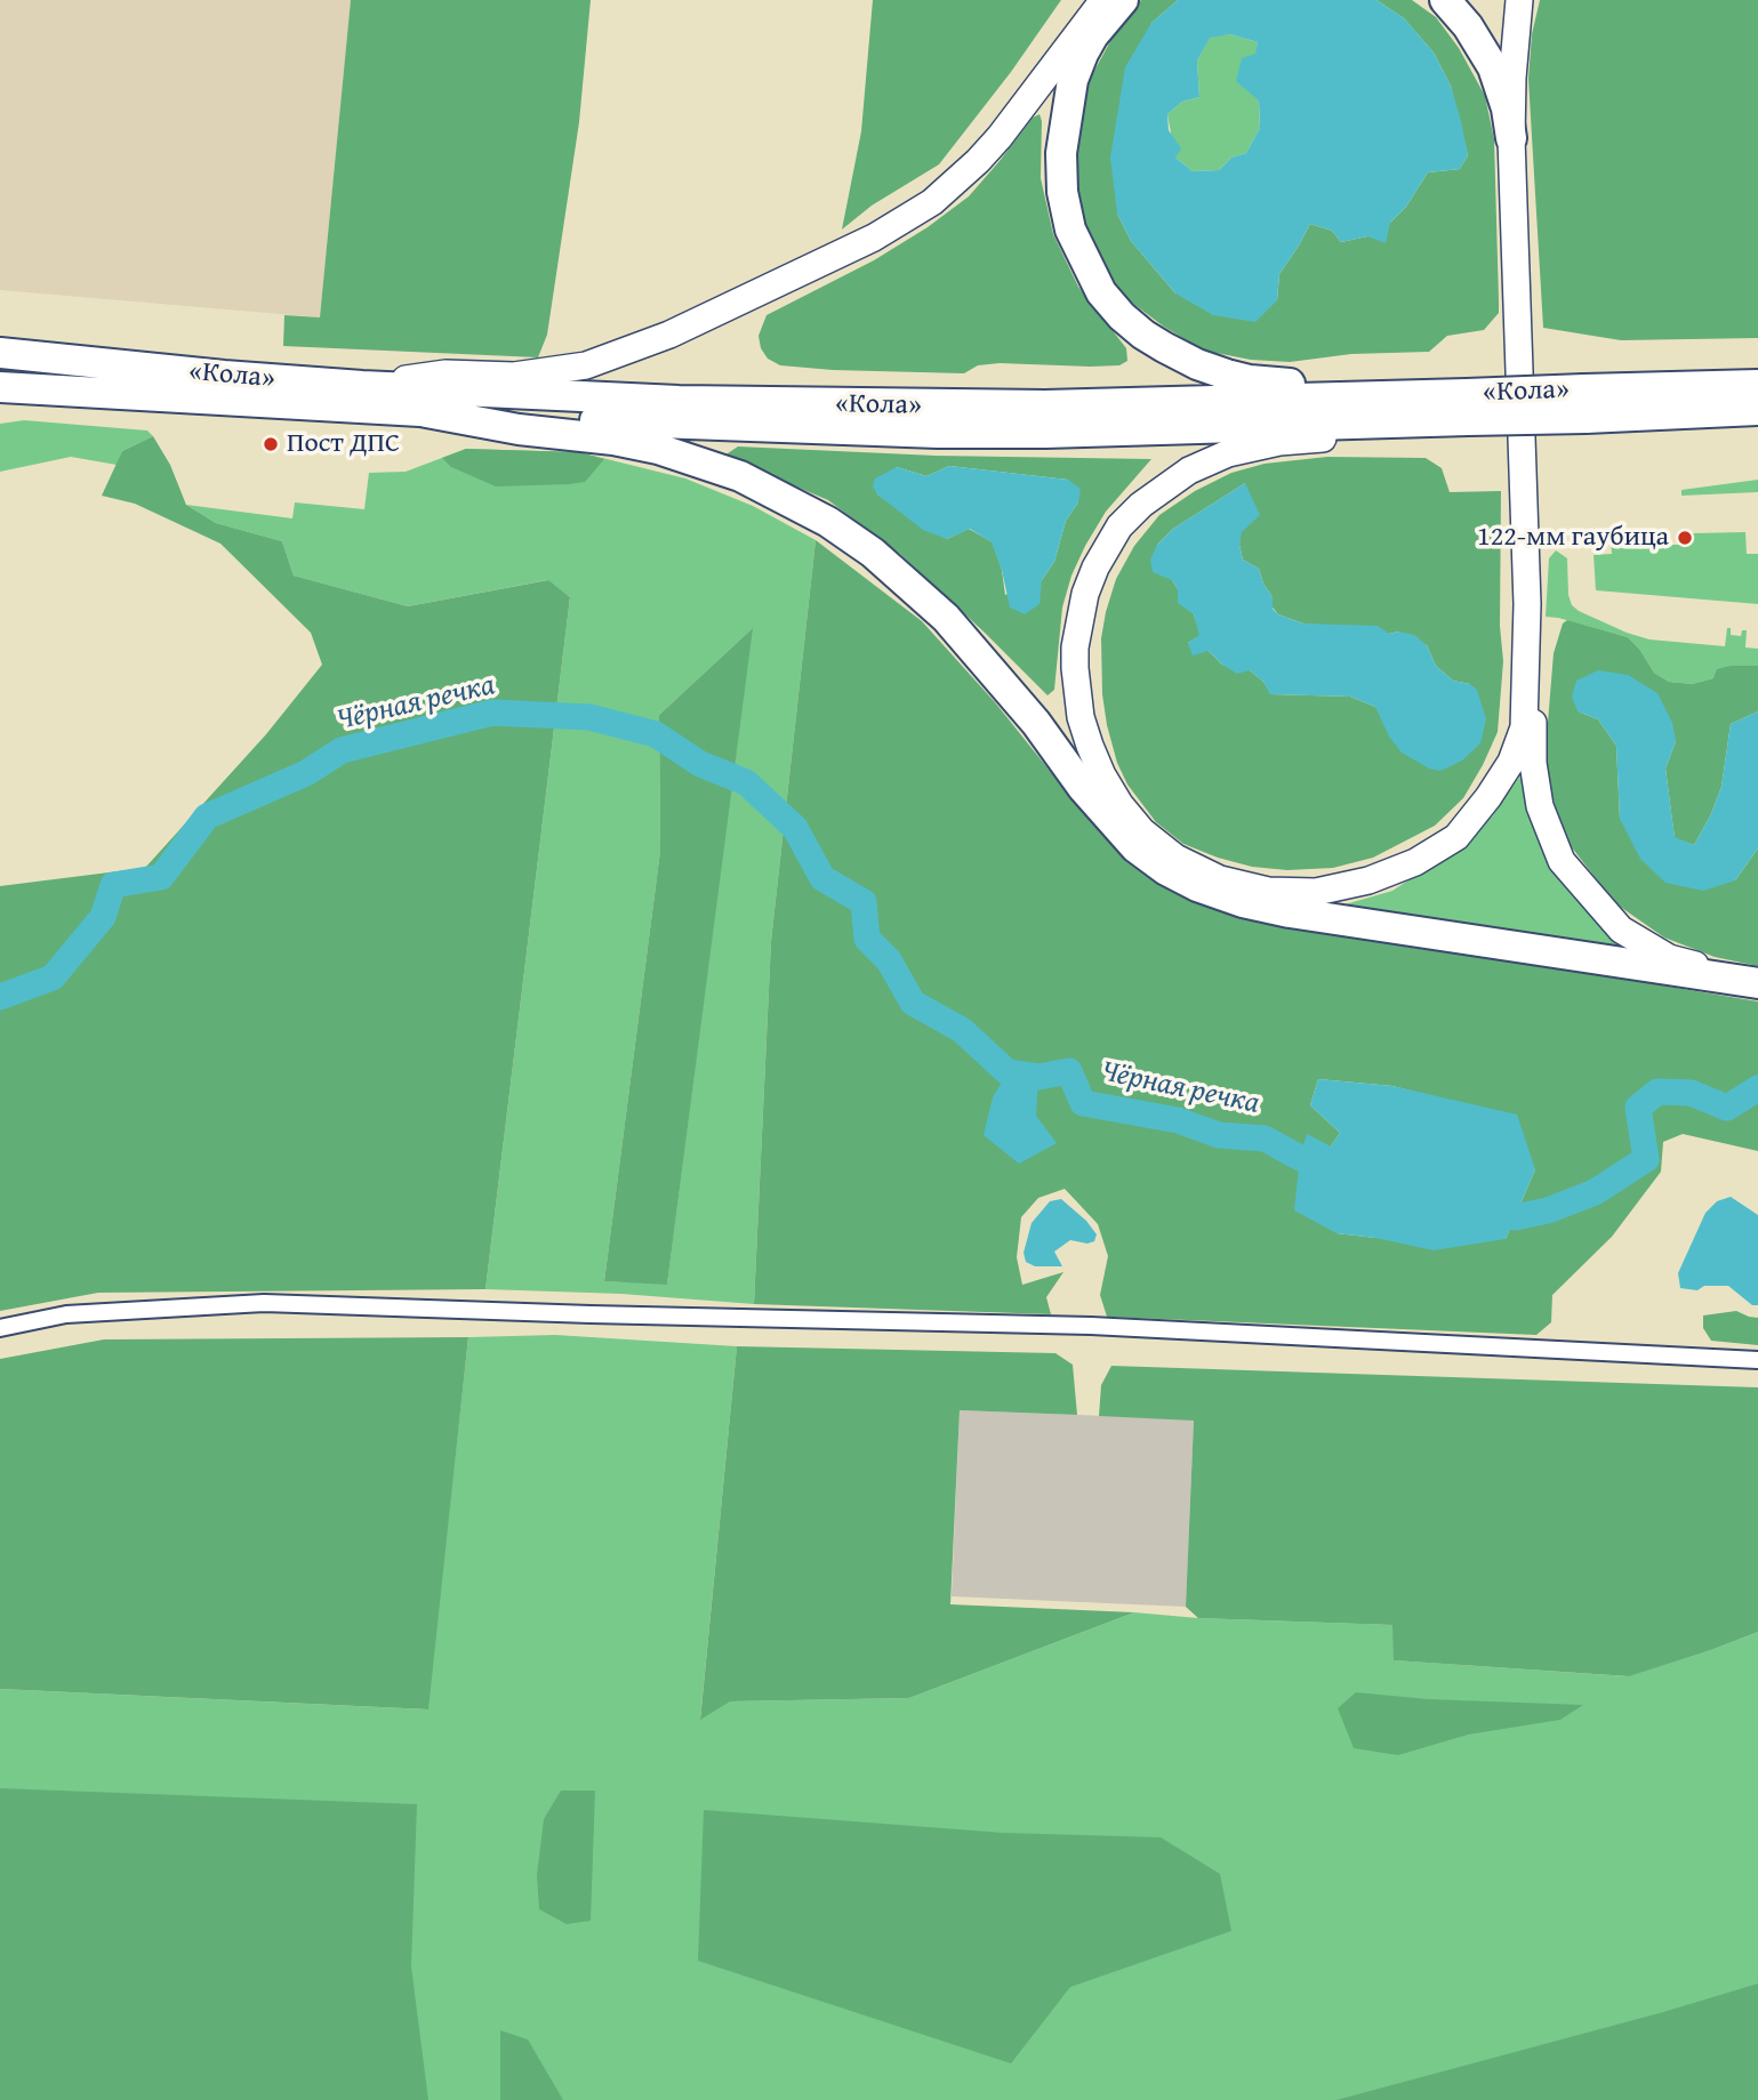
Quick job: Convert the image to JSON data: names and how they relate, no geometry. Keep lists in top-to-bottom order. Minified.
{"streets":{"highway":["«Кола»"]},"water":["Чёрная речка"],"places":["Пост ДПС","122-мм гаубица"]}
